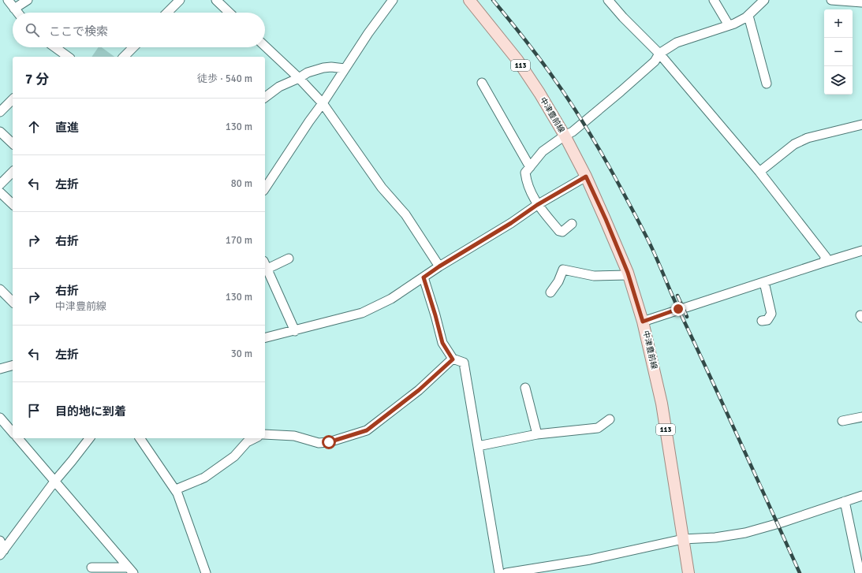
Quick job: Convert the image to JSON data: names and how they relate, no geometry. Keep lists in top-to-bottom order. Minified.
{"streets":{"main road":["113","中津豊前線"]},"page":{"map_buttons":["+","−"],"search":"ここで検索","heading":["7 分","徒歩 · 540 m"],"list":[["直進","130 m"],["左折","80 m"],["右折","170 m"],["右折","中津豊前線","130 m"],["左折","30 m"],"目的地に到着"]}}
